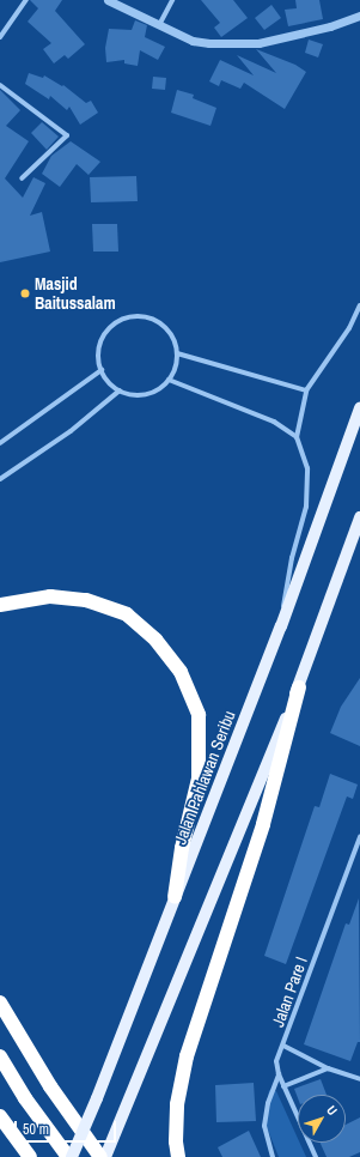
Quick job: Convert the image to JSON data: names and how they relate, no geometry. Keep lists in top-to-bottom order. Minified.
{"streets":{"main road":["Jalan Pahlawan Seribu"],"street":["Jalan Pare I"]},"places":["Masjid Baitussalam"],"scale_bar":"50 m","north":"top right"}
